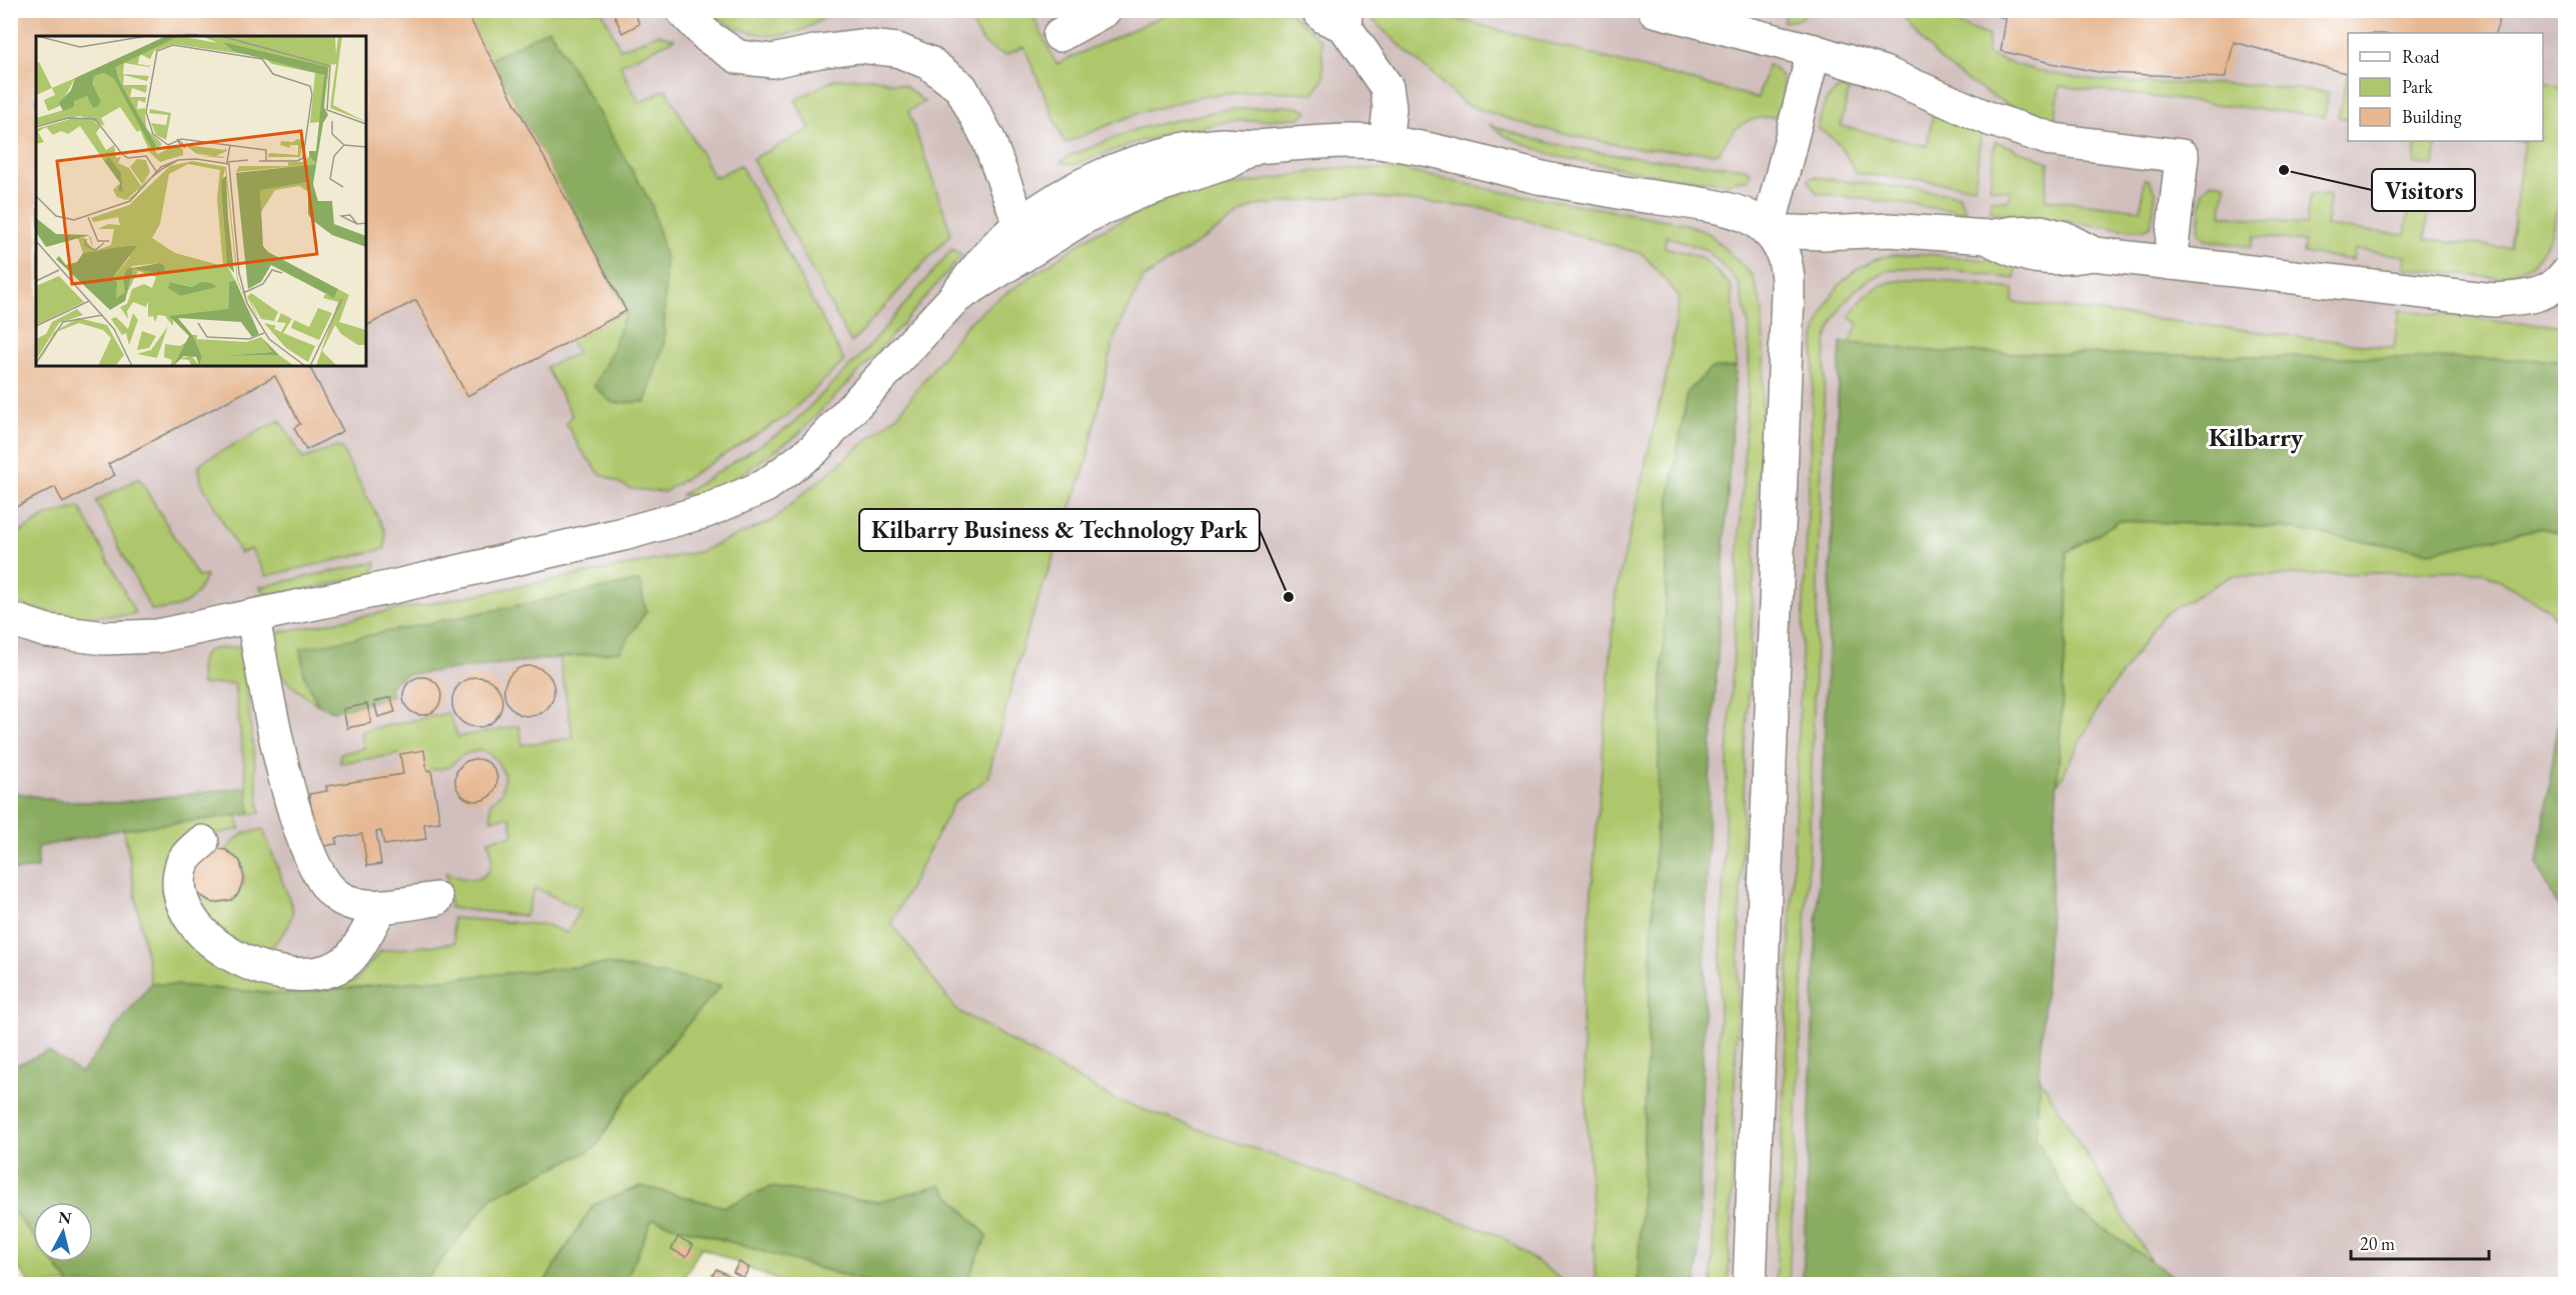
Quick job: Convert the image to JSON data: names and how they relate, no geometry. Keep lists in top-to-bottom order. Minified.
{"districts":["Kilbarry"],"places":["Visitors","Kilbarry Business & Technology Park"],"legend":["Road","Park","Building"],"scale_bar":"20 m","north":"top"}
